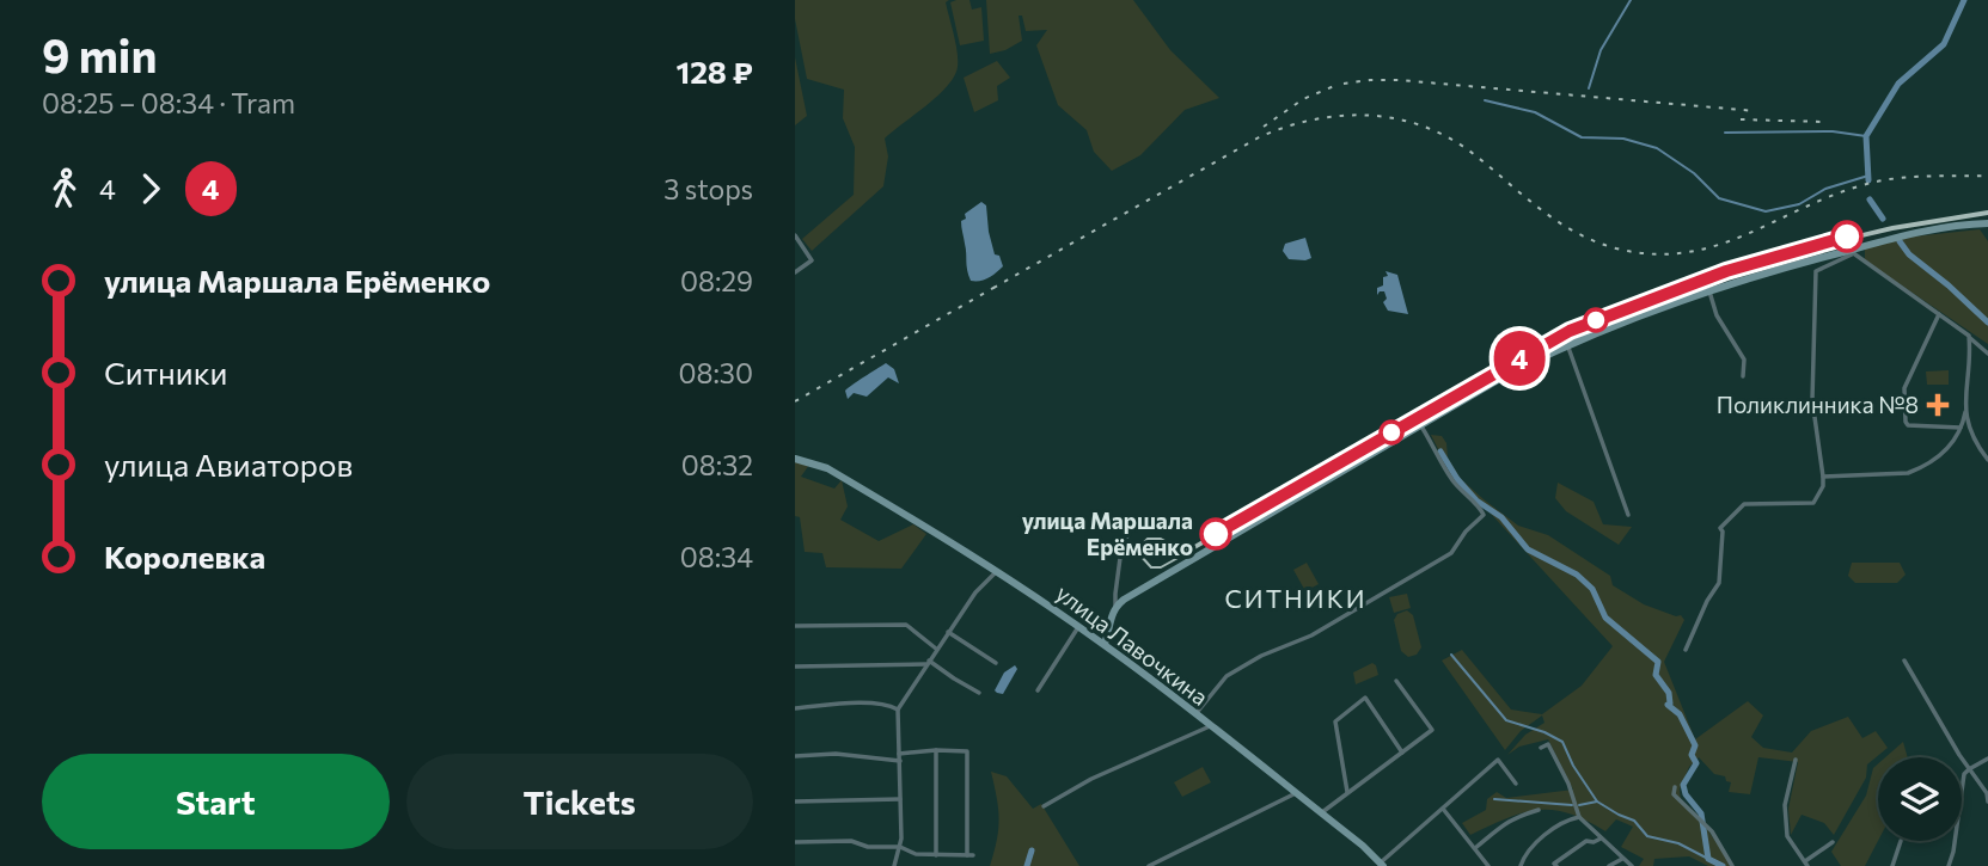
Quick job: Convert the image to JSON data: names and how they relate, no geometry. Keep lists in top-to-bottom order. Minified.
{"streets":{"main road":["улица Лавочкина"]},"districts":["СИТНИКИ"],"places":{"health":["Поликлинника №8"],"other":["улица Маршала Ерёменко"]},"lines":["tram line 4"],"page":{"heading":["9 min","08:25 – 08:34 · Tram","128 ₽"],"on_map":"4","legs":["4","4","3 stops"],"list":[{"name":"улица Маршала Ерёменко","value":"08:29"},{"name":"Ситники","value":"08:30"},{"name":"улица Авиаторов","value":"08:32"},{"name":"Королевка","value":"08:34"}],"buttons":["Start","Tickets"]}}
